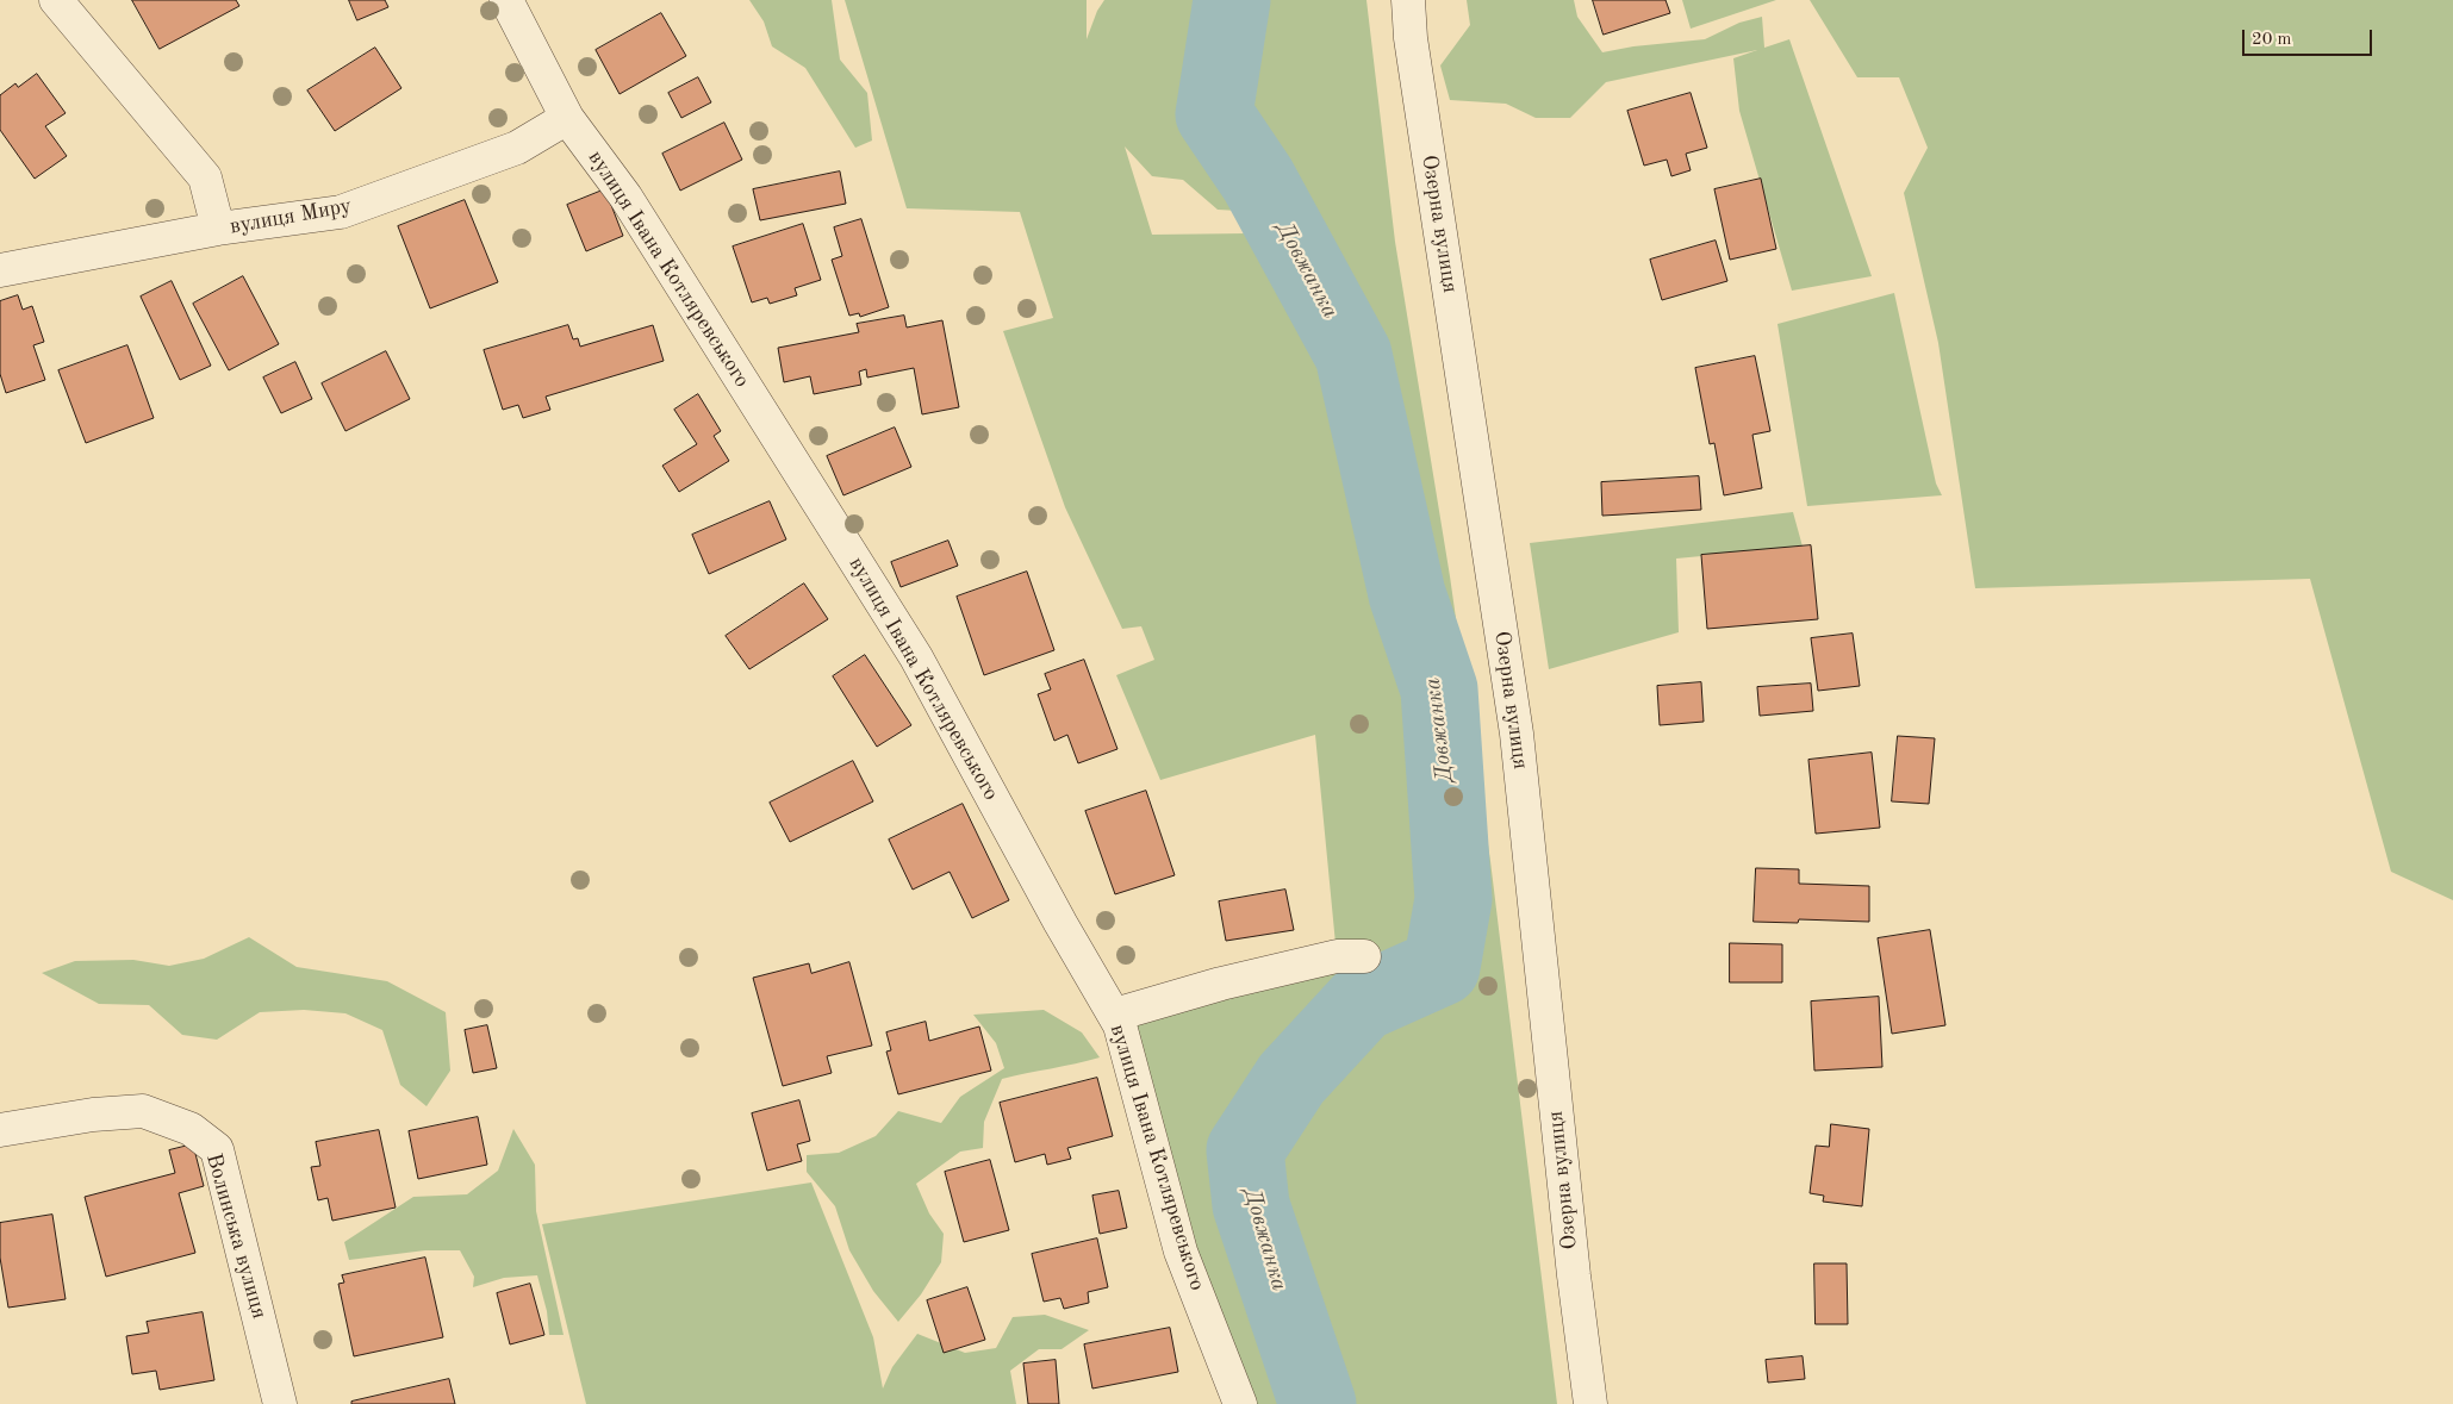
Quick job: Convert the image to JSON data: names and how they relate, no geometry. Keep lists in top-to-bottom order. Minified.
{"streets":{"street":["вулиця Миру","Озерна вулиця","вулиця Івана Котляревського","Волинська вулиця"]},"crossings":[["вулиця Миру","вулиця Івана Котляревського"]],"water":["Довжанка"],"scale_bar":"20 m"}
